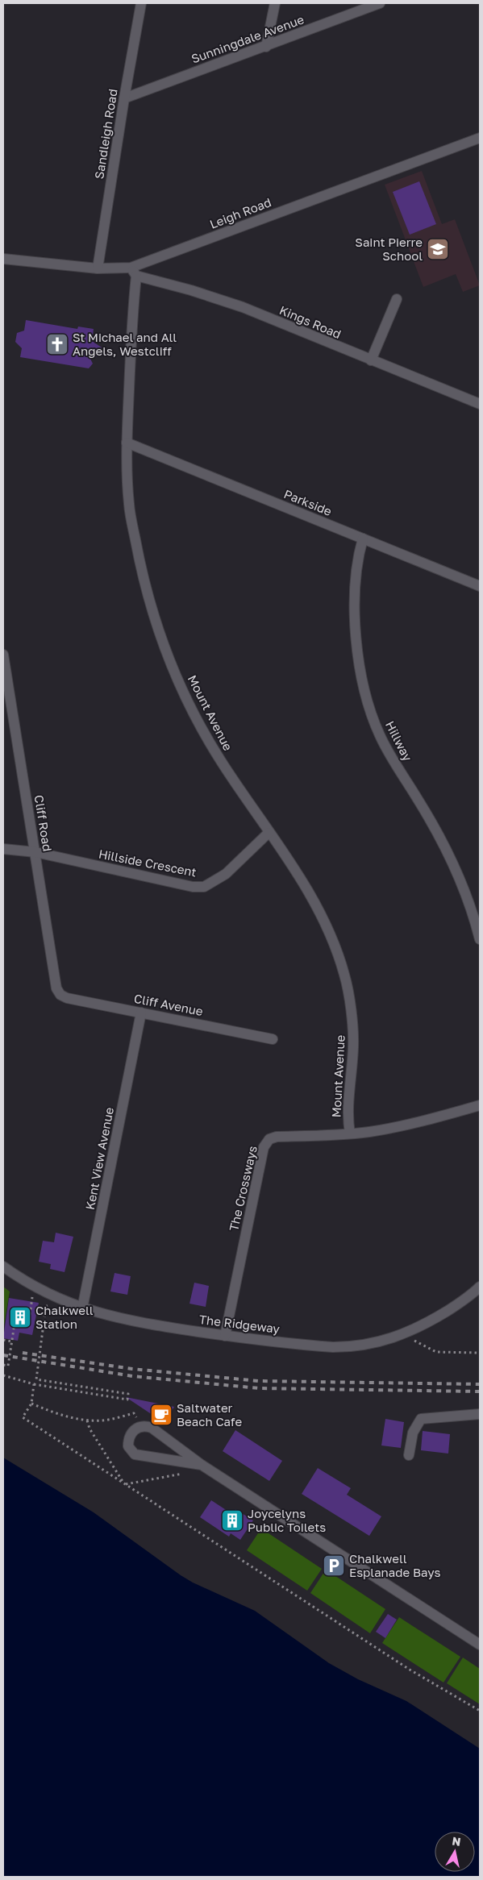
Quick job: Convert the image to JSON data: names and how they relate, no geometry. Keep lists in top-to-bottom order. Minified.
{"streets":{"street":["Sunningdale Avenue","Sandleigh Road","Leigh Road","Kings Road","Parkside","Mount Avenue","Hillway","Cliff Road","Hillside Crescent","Cliff Avenue","Kent View Avenue","The Crossways","The Ridgeway"]},"crossings":[["Sunningdale Avenue","Sandleigh Road"],["Sandleigh Road","Leigh Road"],["Leigh Road","Kings Road"],["Leigh Road","Mount Avenue"],["Kings Road","Mount Avenue"],["Parkside","Mount Avenue"],["Parkside","Hillway"],["Mount Avenue","Hillside Crescent"],["Mount Avenue","The Crossways"],["Cliff Road","Hillside Crescent"],["Cliff Road","Cliff Avenue"],["Cliff Avenue","Kent View Avenue"],["Kent View Avenue","The Ridgeway"],["The Crossways","The Ridgeway"]],"places":{"school or university":["Saint Pierre School"],"church":["St Michael and All Angels, Westcliff"],"building":["Chalkwell Station","Joycelyns Public Toilets"],"cafe":["Saltwater Beach Cafe"],"parking":["Chalkwell Esplanade Bays"]},"north":"top"}
